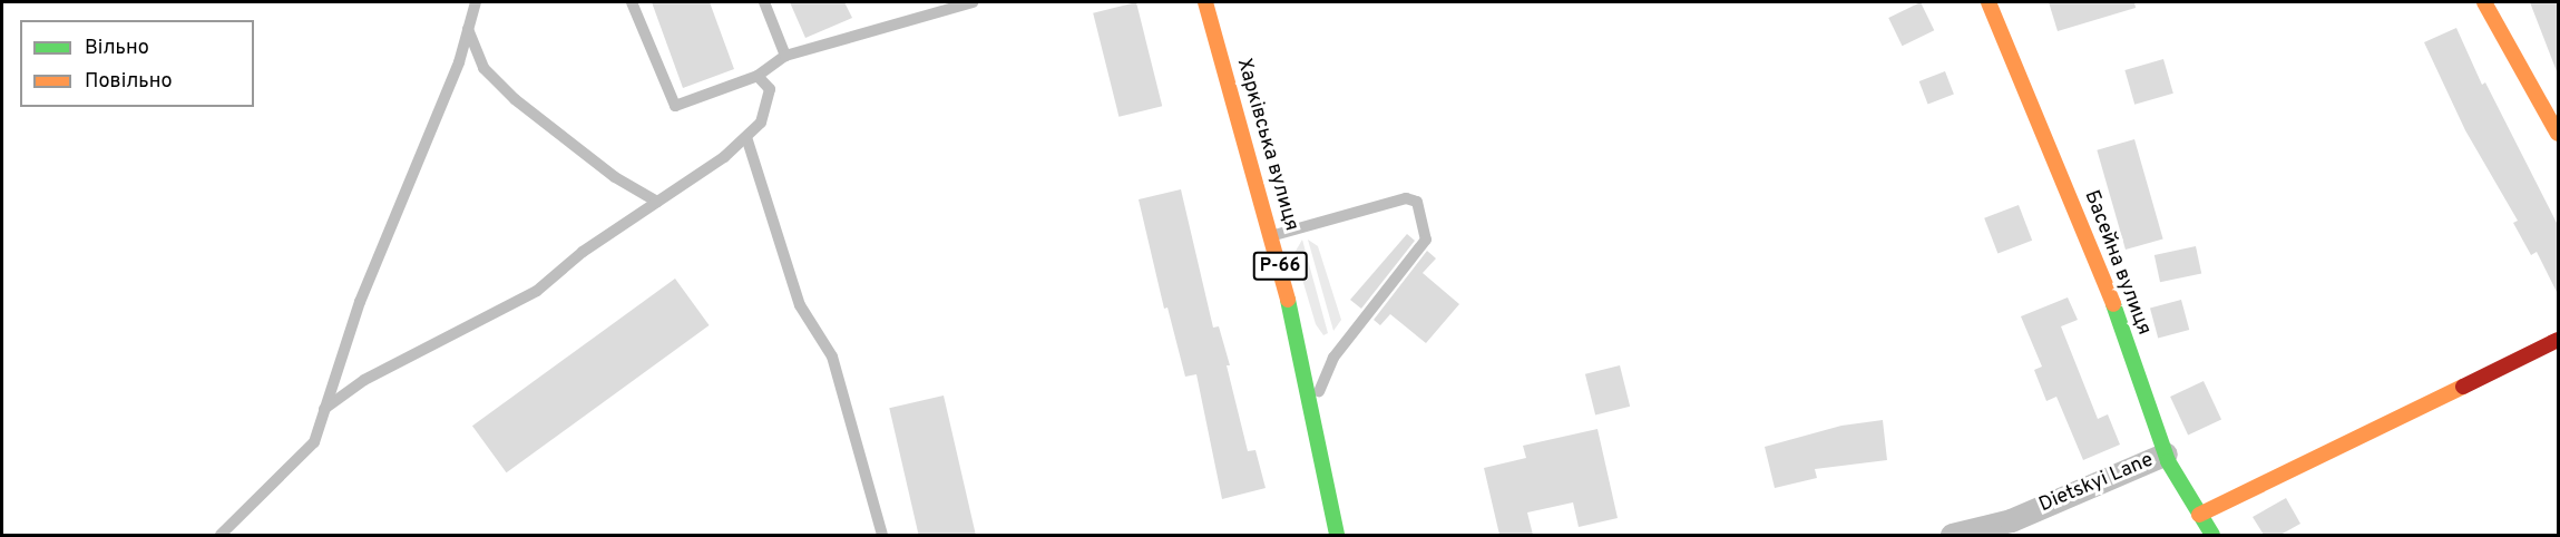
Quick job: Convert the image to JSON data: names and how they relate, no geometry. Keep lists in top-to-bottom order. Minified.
{"streets":{"street":["Харківська вулиця","Басейна вулиця","Р-66","Dietskyi Lane"]},"crossings":[["Басейна вулиця","Dietskyi Lane"]],"legend":["Вільно","Повільно"]}
